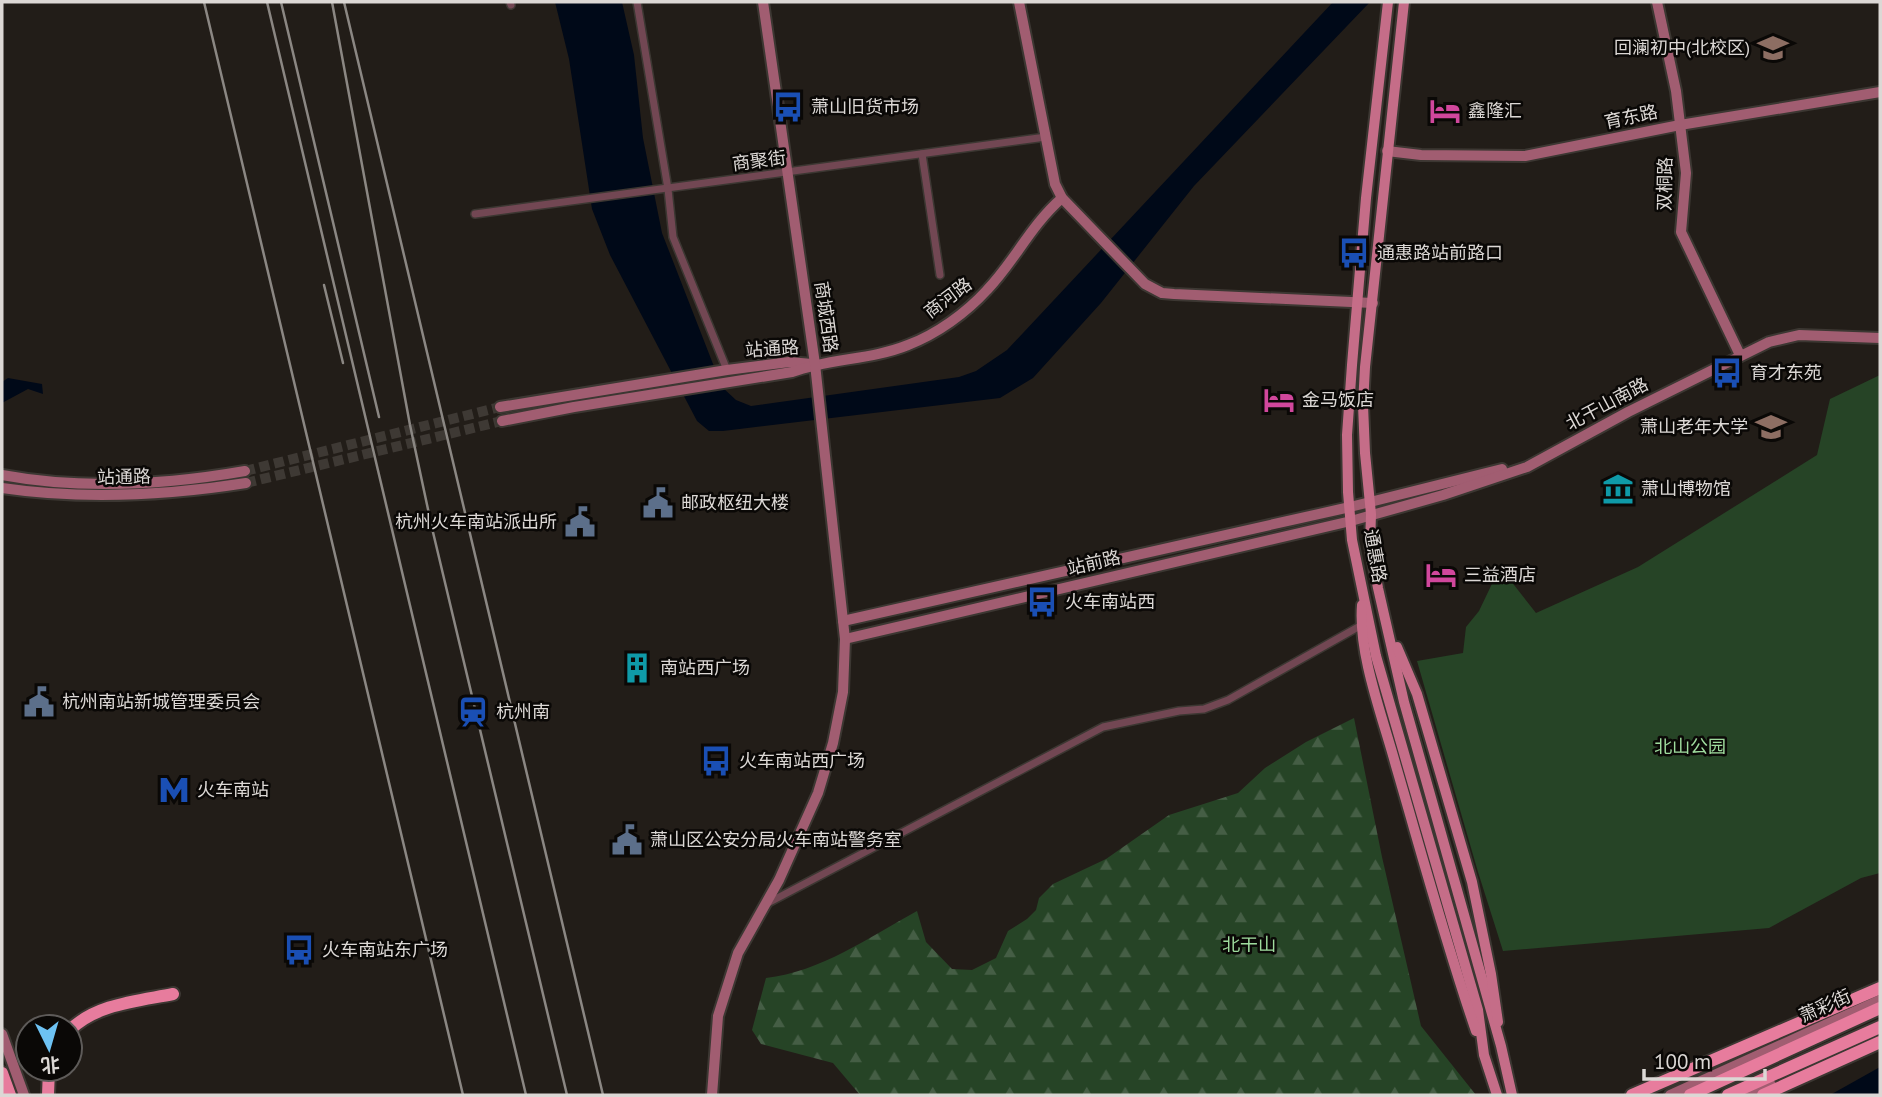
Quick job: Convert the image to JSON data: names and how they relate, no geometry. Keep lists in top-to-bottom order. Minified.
{"streets":{"main road":["育东路","双桐路","商河路","商城西路","站通路","北干山南路","通惠路","站前路","萧彩街"],"street":["商聚街"]},"crossings":[["育东路","双桐路"],["育东路","通惠路"],["商聚街","商城西路"],["双桐路","北干山南路"],["商河路","商城西路"],["商河路","站通路"],["商城西路","站通路"],["商城西路","站前路"],["北干山南路","通惠路"],["北干山南路","站前路"],["通惠路","站前路"]],"parks":["北山公园","北干山"],"places":{"school or university":["回澜初中(北校区)","萧山老年大学"],"bus stop":["萧山旧货市场","通惠路站前路口","育才东苑","火车南站西","火车南站西广场","火车南站东广场"],"hotel":["鑫隆汇","金马饭店","三益酒店"],"museum":["萧山博物馆"],"public building":["邮政枢纽大楼","杭州火车南站派出所","杭州南站新城管理委员会","萧山区公安分局火车南站警务室"],"building":["南站西广场"],"station":["杭州南"],"metro station":["火车南站"]},"scale_bar":"100 m","north":"bottom"}
